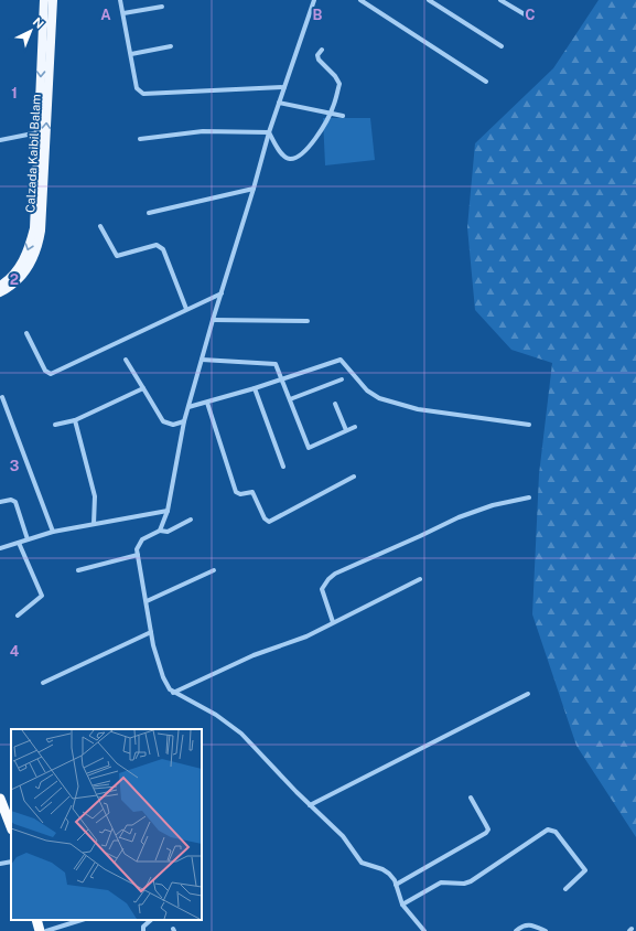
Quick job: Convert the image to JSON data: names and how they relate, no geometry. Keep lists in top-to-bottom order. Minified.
{"streets":{"main road":["Calzada Kaibil Balam"]},"north":"top right","grid":{"columns":["A","B","C"],"rows":["1","2","3","4"]}}
